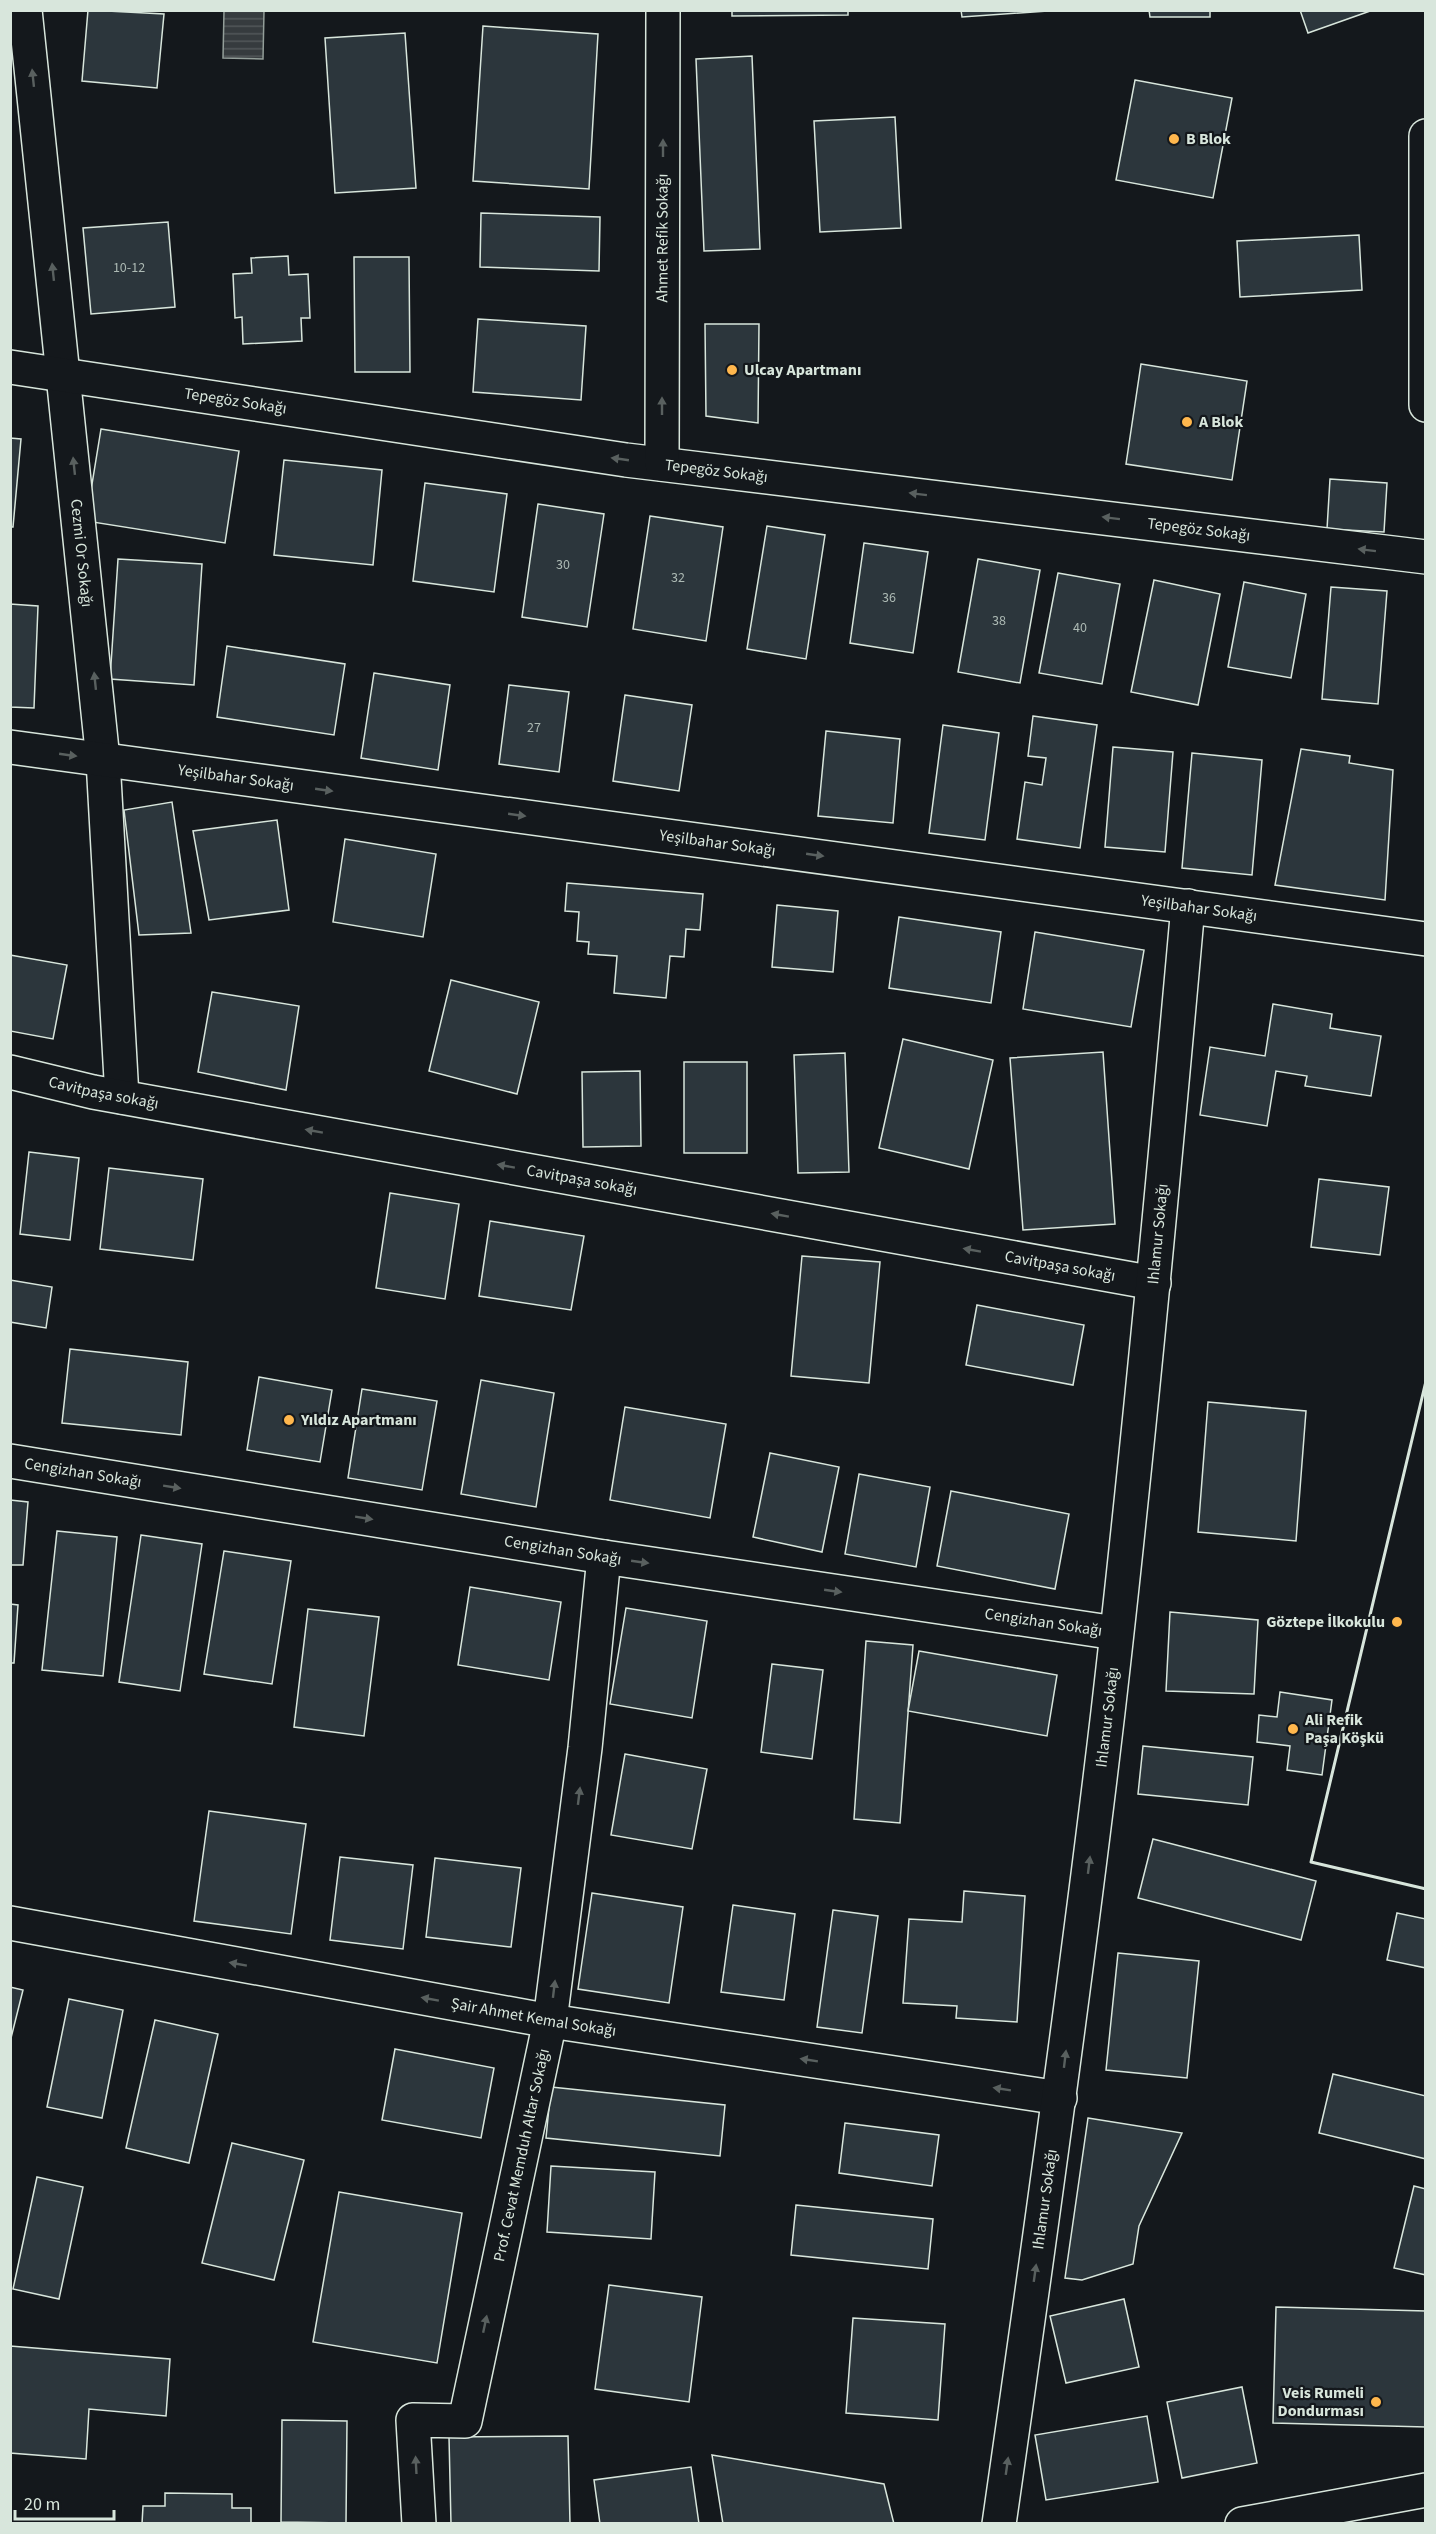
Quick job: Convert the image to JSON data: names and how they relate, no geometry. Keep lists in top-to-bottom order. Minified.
{"streets":{"street":["Ahmet Refik Sokağı","Tepegöz Sokağı","Cezmi Or Sokağı","Yeşilbahar Sokağı","Cavitpaşa sokağı","Ihlamur Sokağı","Cengizhan Sokağı","Şair Ahmet Kemal Sokağı","Prof. Cevat Memduh Altar Sokağı"]},"crossings":[["Ahmet Refik Sokağı","Tepegöz Sokağı"],["Tepegöz Sokağı","Cezmi Or Sokağı"],["Cezmi Or Sokağı","Yeşilbahar Sokağı"],["Cezmi Or Sokağı","Cavitpaşa sokağı"],["Yeşilbahar Sokağı","Ihlamur Sokağı"],["Cavitpaşa sokağı","Ihlamur Sokağı"],["Ihlamur Sokağı","Cengizhan Sokağı"],["Ihlamur Sokağı","Şair Ahmet Kemal Sokağı"],["Cengizhan Sokağı","Prof. Cevat Memduh Altar Sokağı"],["Şair Ahmet Kemal Sokağı","Prof. Cevat Memduh Altar Sokağı"]],"one_way":["Ahmet Refik Sokağı","Tepegöz Sokağı","Cezmi Or Sokağı","Yeşilbahar Sokağı","Cavitpaşa sokağı","Ihlamur Sokağı","Cengizhan Sokağı","Şair Ahmet Kemal Sokağı","Prof. Cevat Memduh Altar Sokağı"],"places":["B Blok","Ulcay Apartmanı","A Blok","Yıldız Apartmanı","Göztepe İlkokulu","Ali Refik Paşa Köşkü","Veis Rumeli Dondurması"],"house_numbers":["10-12","30","32","36","38","40","27"],"scale_bar":"20 m"}
